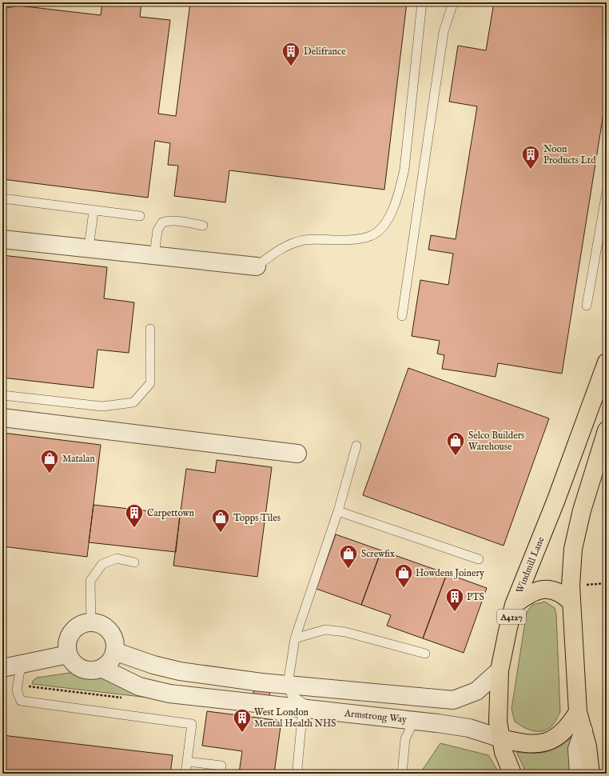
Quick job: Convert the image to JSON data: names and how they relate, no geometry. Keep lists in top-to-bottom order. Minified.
{"streets":{"main road":["Windmill Lane","A4127"],"street":["Armstrong Way"]},"crossings":[["Windmill Lane","Armstrong Way"]],"places":{"building":["Delifrance","Noon Products Ltd","Carpettown","PTS","West London Mental Health NHS"],"shop":["Selco Builders Warehouse","Matalan","Topps Tiles","Screwfix","Howdens Joinery"]}}
